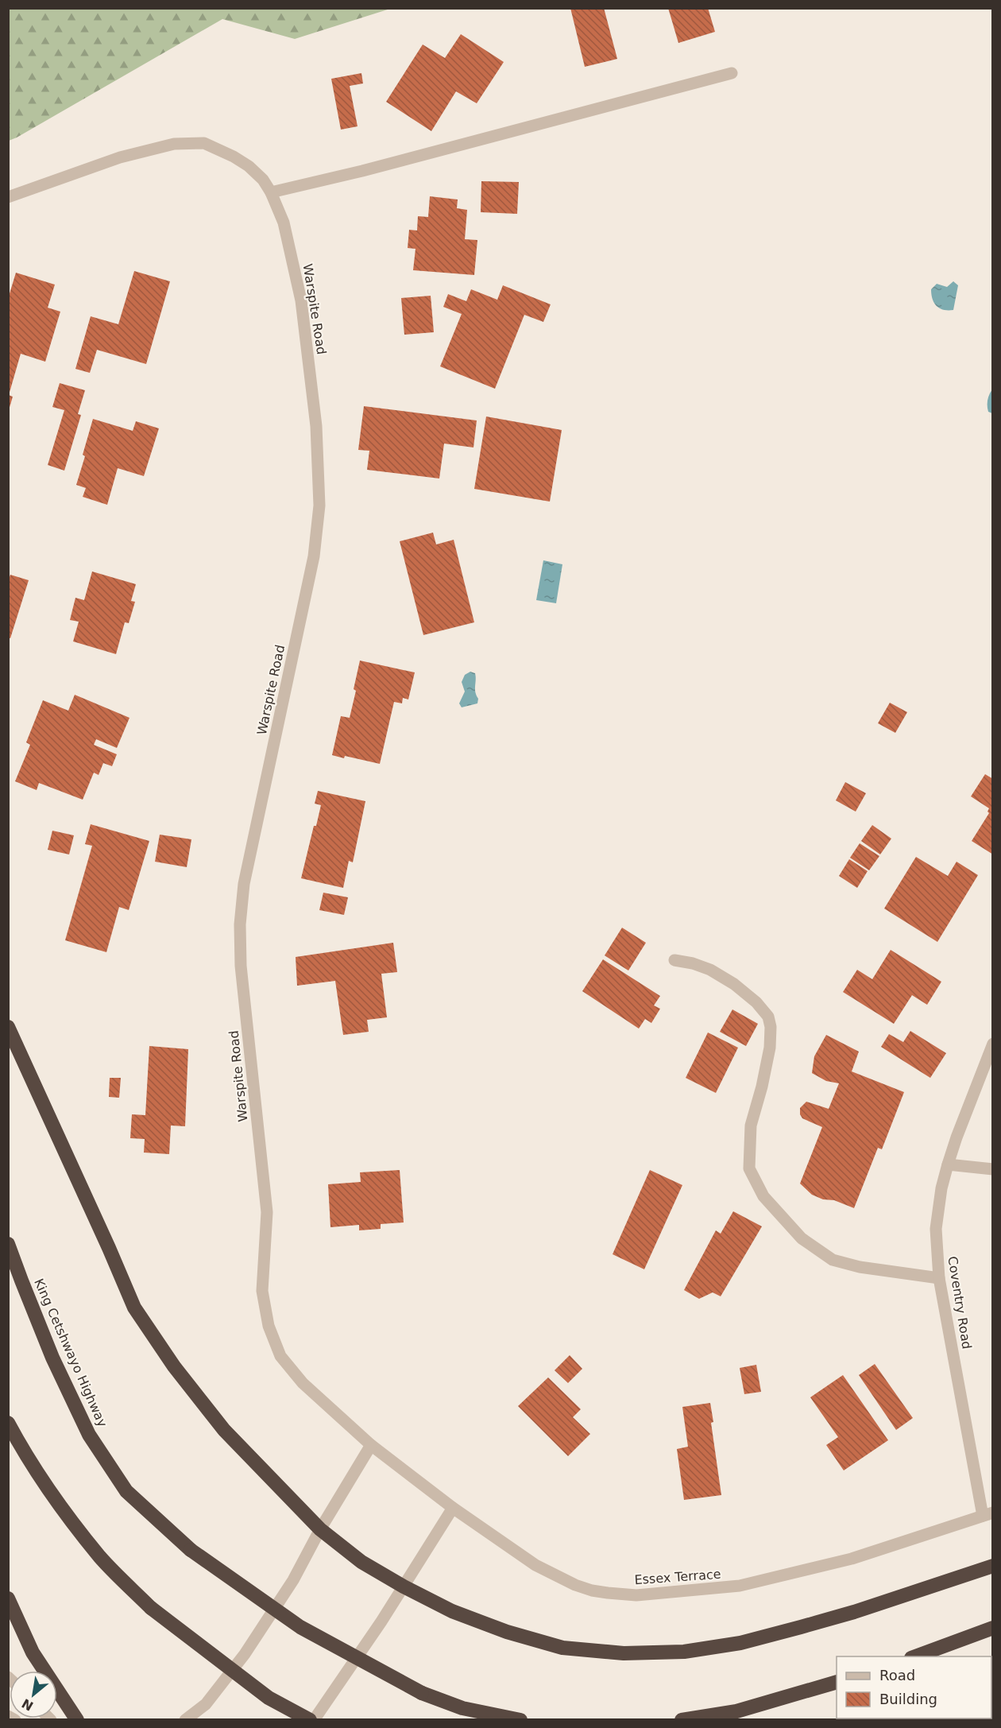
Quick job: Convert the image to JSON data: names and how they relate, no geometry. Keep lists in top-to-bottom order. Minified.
{"streets":{"highway":["King Cetshwayo Highway"],"street":["Warspite Road","Coventry Road","Essex Terrace"]},"crossings":[["Warspite Road","Essex Terrace"],["Coventry Road","Essex Terrace"]],"legend":["Road","Building"],"north":"bottom left"}
